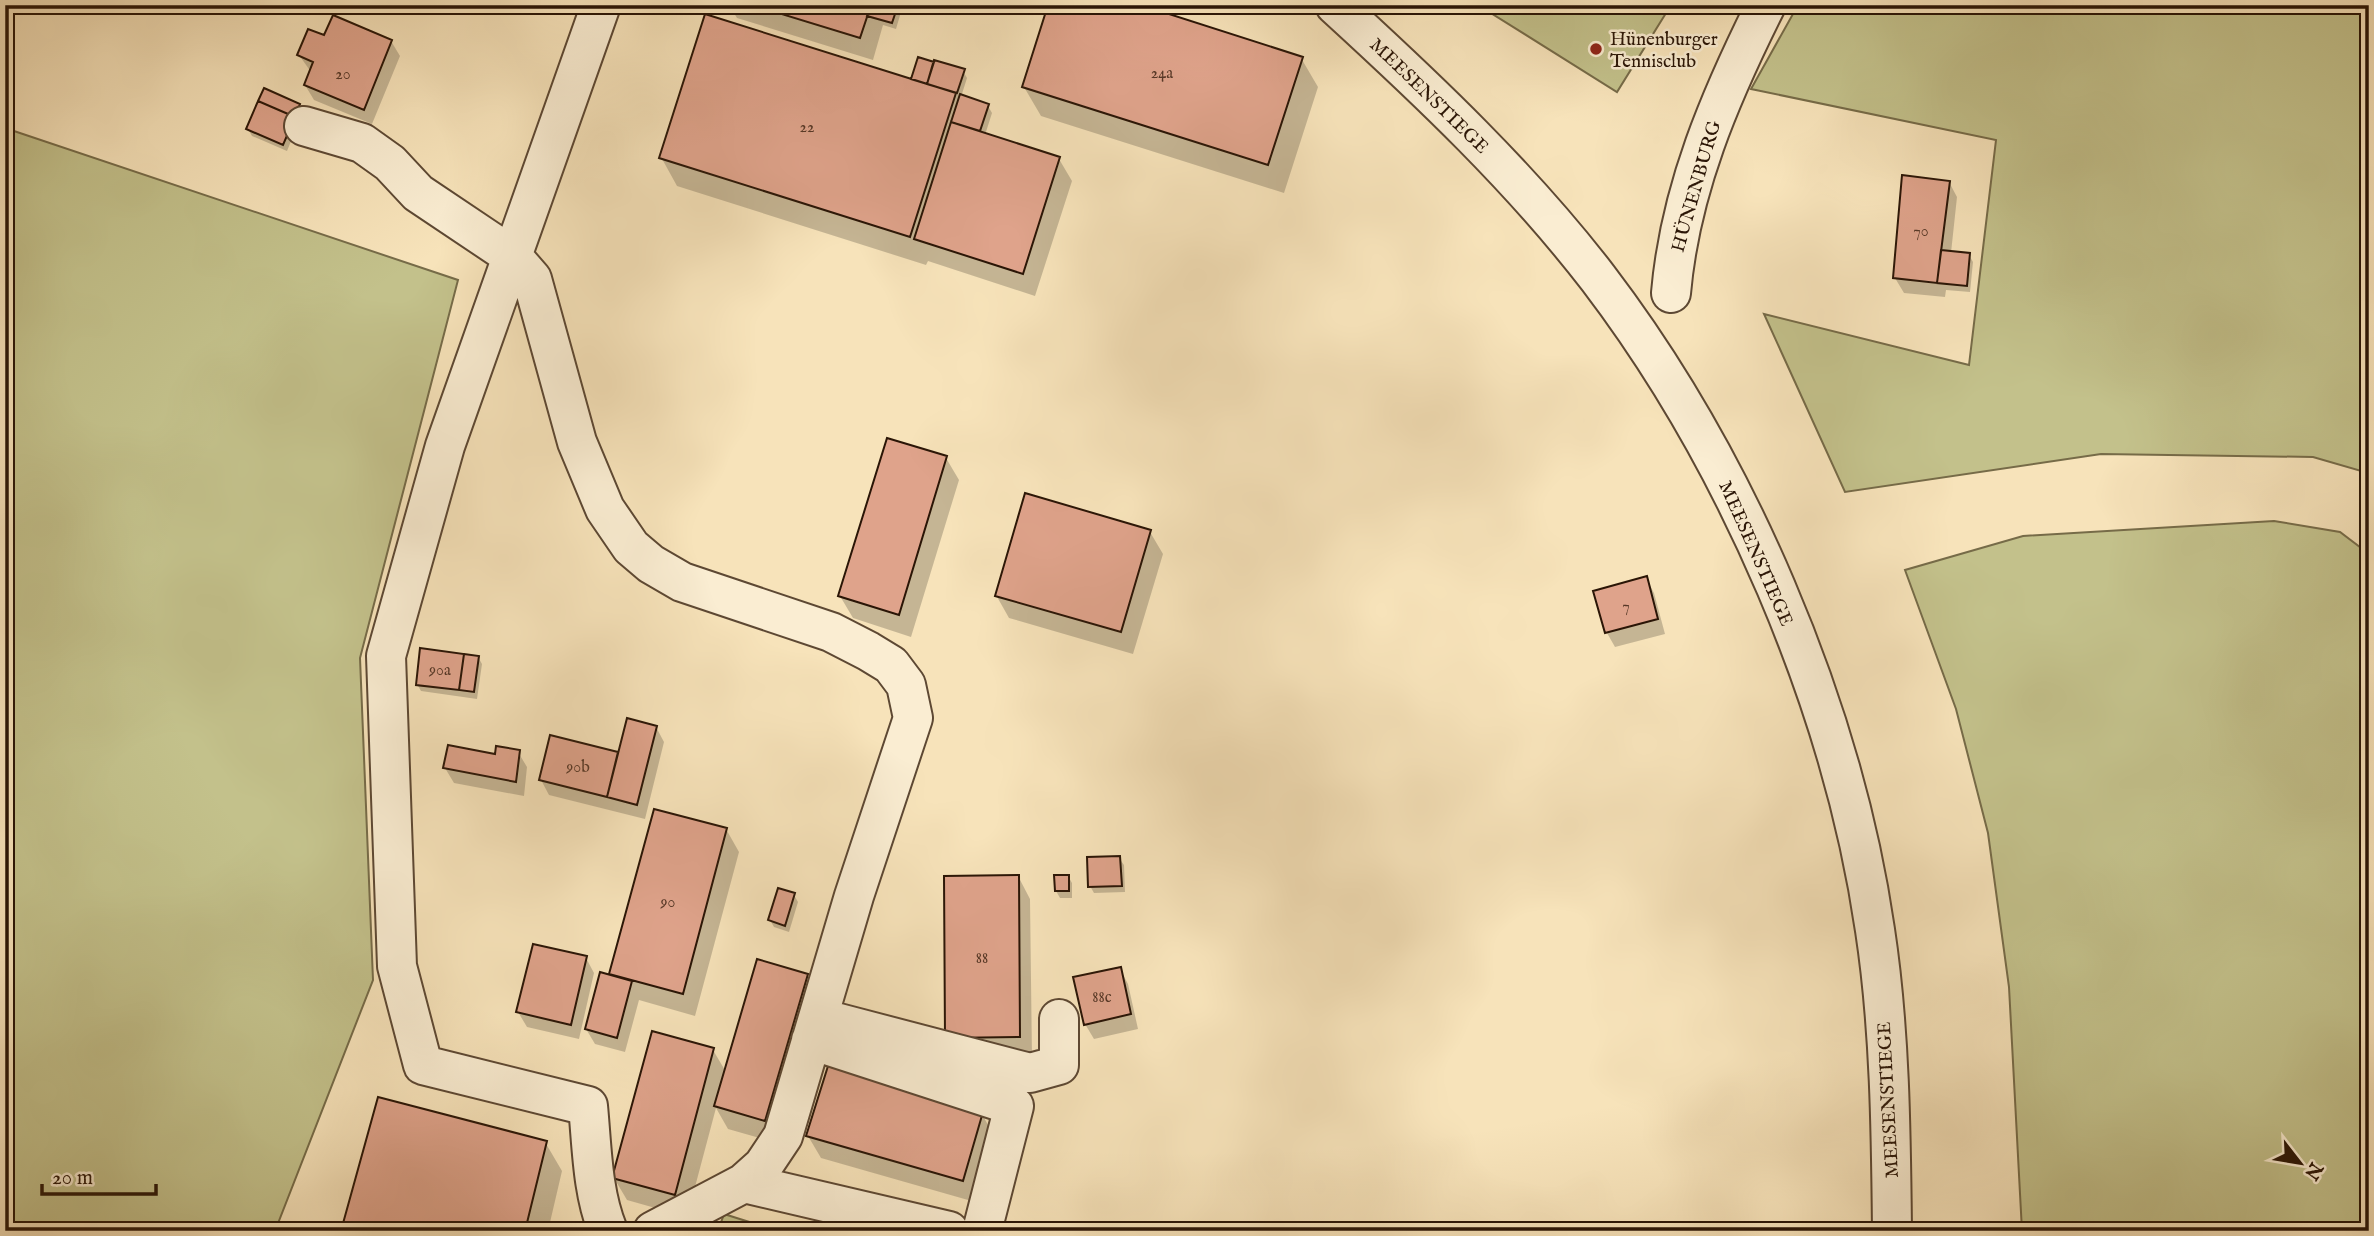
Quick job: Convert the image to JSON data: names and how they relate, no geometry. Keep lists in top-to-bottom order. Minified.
{"streets":{"street":["MEESENSTIEGE","HÜNENBURG"]},"places":["Hünenburger Tennisclub"],"house_numbers":["24a","20","22","70","7","90a","90b","90","88","88c"],"scale_bar":"20 m","north":"bottom right"}
